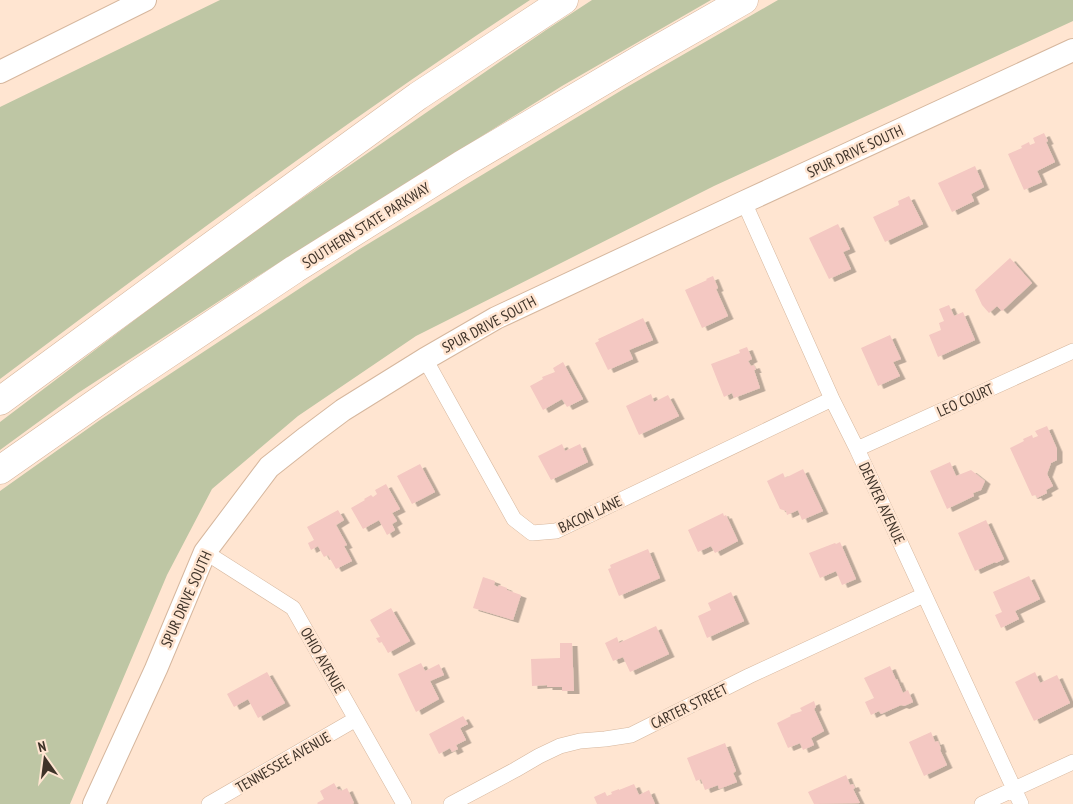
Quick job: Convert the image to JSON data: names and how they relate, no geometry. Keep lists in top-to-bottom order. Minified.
{"streets":{"highway":["SOUTHERN STATE PARKWAY"],"street":["SPUR DRIVE SOUTH","LEO COURT","DENVER AVENUE","BACON LANE","OHIO AVENUE","CARTER STREET","TENNESSEE AVENUE"]},"crossings":[["SPUR DRIVE SOUTH","DENVER AVENUE"],["SPUR DRIVE SOUTH","BACON LANE"],["SPUR DRIVE SOUTH","OHIO AVENUE"],["LEO COURT","DENVER AVENUE"],["DENVER AVENUE","BACON LANE"],["DENVER AVENUE","CARTER STREET"],["OHIO AVENUE","TENNESSEE AVENUE"]],"north":"top"}
